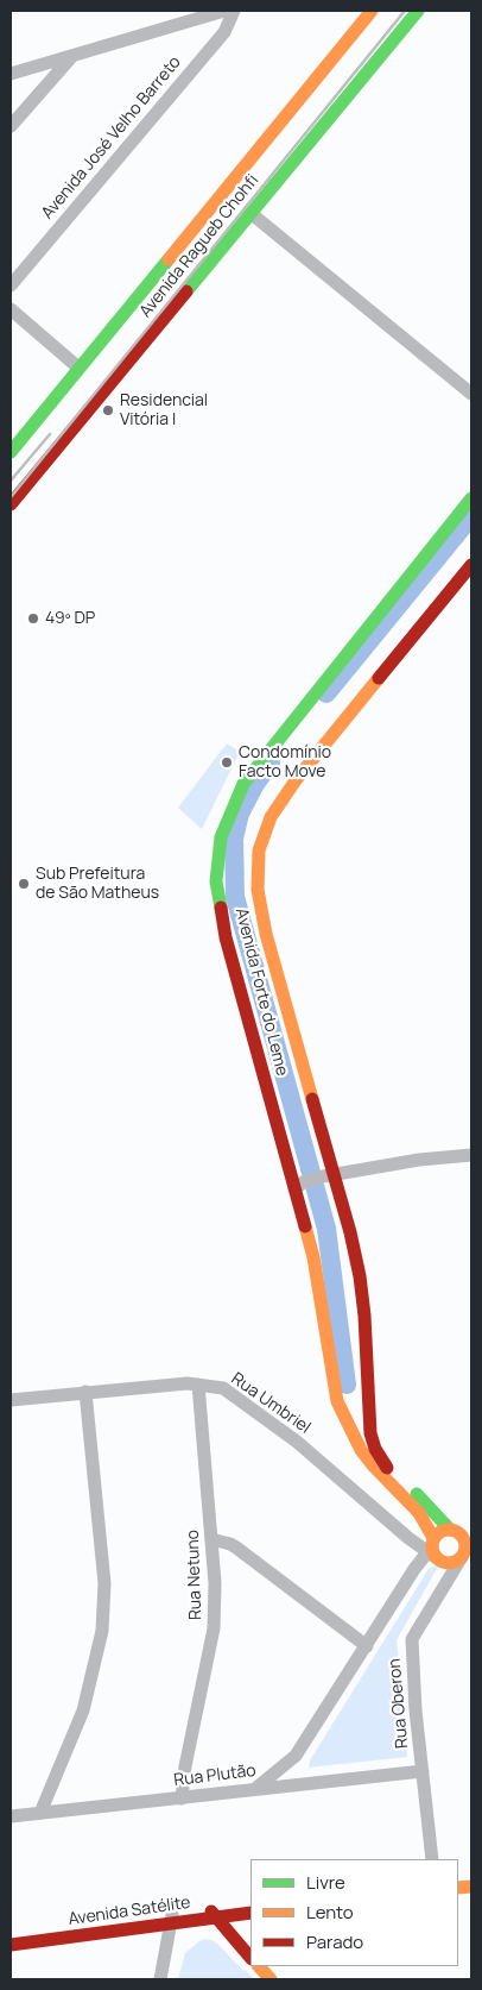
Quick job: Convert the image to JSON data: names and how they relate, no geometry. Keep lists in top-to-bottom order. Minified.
{"streets":{"main road":["Avenida Ragueb Chohfi","Avenida Forte do Leme","Avenida Satélite"],"street":["Avenida José Velho Barreto","Rua Umbriel","Rua Netuno","Rua Oberon","Rua Plutão"]},"crossings":[["Avenida Forte do Leme","Rua Umbriel"],["Avenida Forte do Leme","Rua Oberon"],["Rua Umbriel","Rua Netuno"],["Rua Umbriel","Rua Oberon"],["Rua Netuno","Rua Plutão"],["Rua Oberon","Rua Plutão"]],"places":["Residencial Vitória I","49º DP","Condomínio Facto Move","Sub Prefeitura de São Matheus"],"legend":["Livre","Lento","Parado"]}
